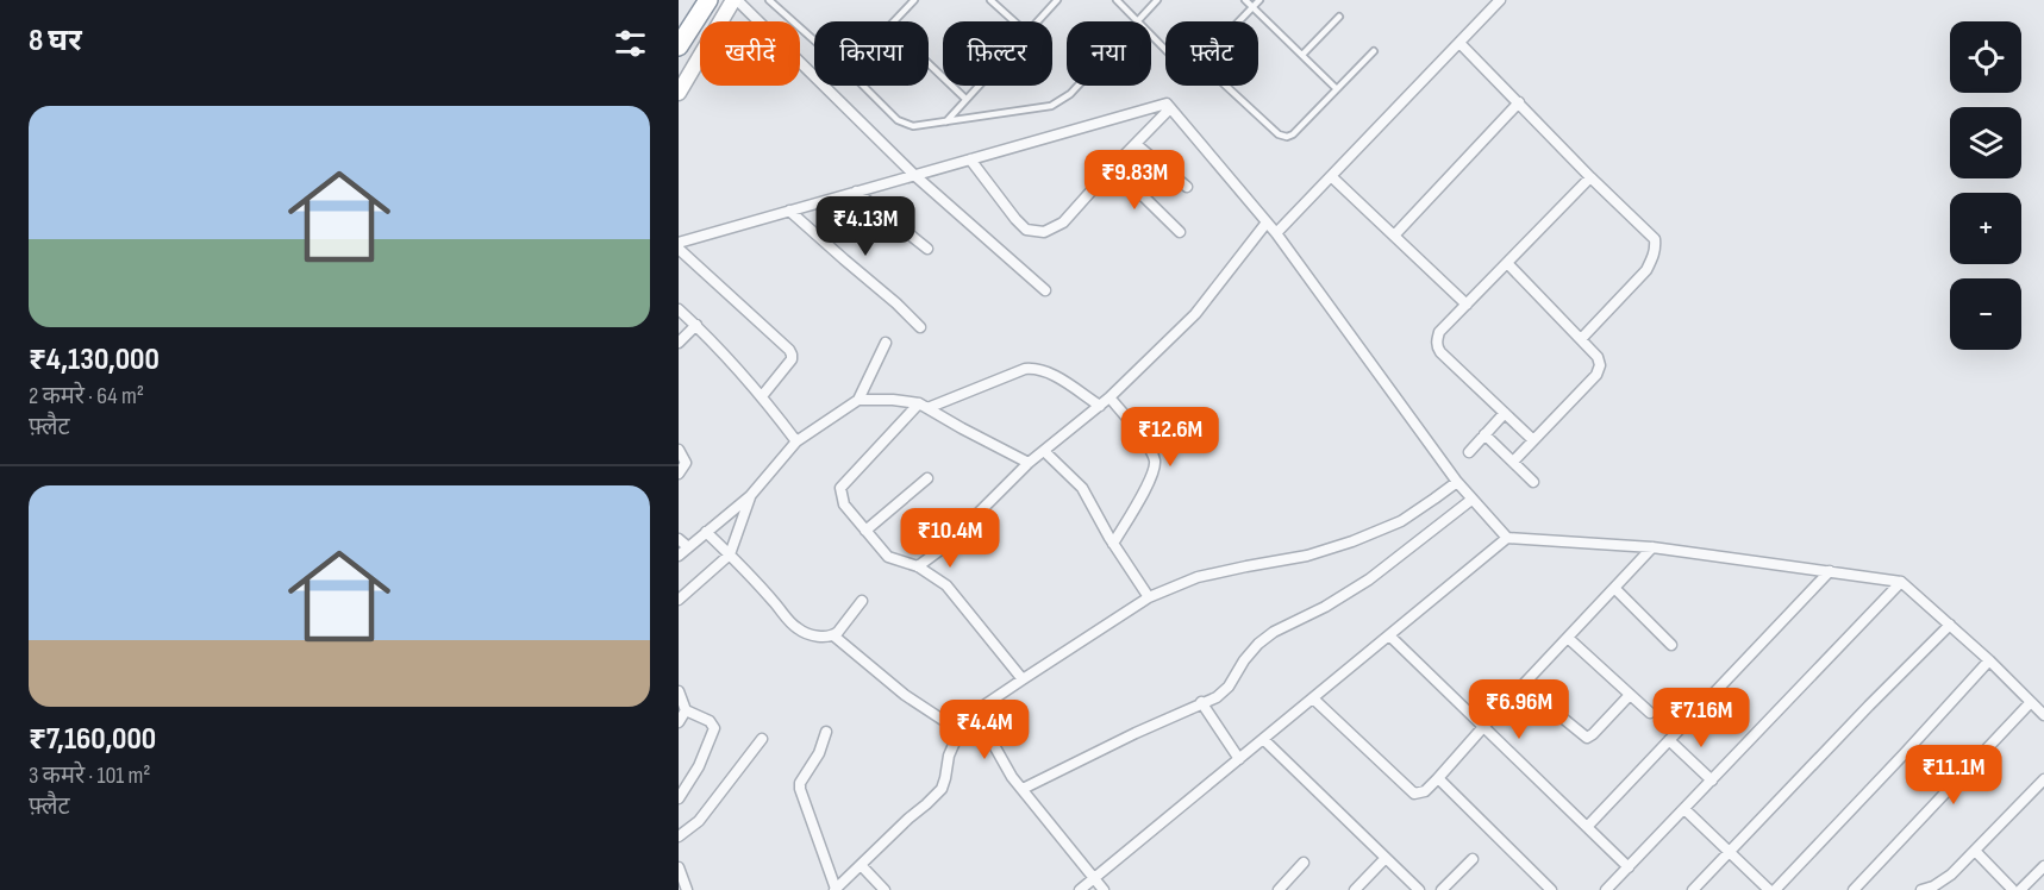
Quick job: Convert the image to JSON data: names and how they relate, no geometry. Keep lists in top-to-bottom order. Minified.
{"page":{"heading":"8 घर","map_buttons":["+","−"],"chip":["खरीदें","किराया","फ़िल्टर","नया","फ़्लैट"],"list":[{"name":"₹4,130,000","note":"2 कमरे · 64 m² · फ़्लैट"},{"name":"₹7,160,000","note":"3 कमरे · 101 m² · फ़्लैट"}],"price":["₹9.83M","₹4.13M","₹12.6M","₹10.4M","₹6.96M","₹7.16M","₹4.4M","₹11.1M"]}}
